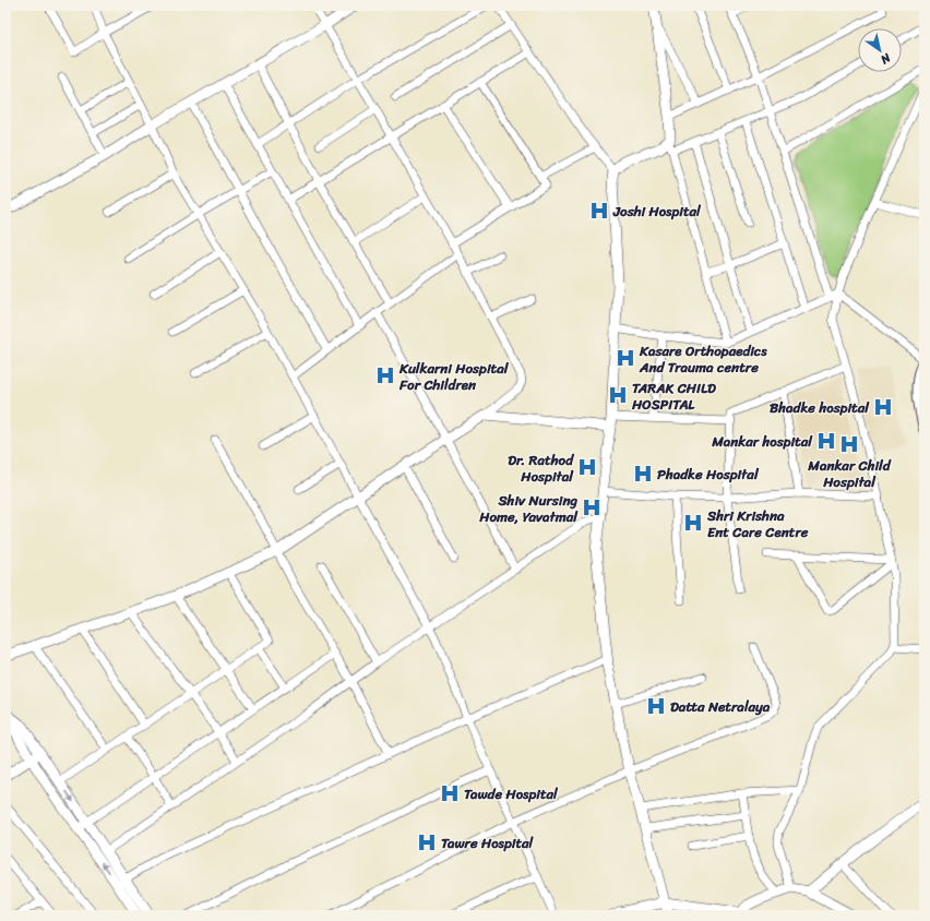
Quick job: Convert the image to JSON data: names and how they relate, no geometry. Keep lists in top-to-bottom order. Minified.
{"places":{"hospital":["Joshi Hospital","Kasare Orthopaedics And Trauma centre","Kulkarni Hospital For Children","TARAK CHILD HOSPITAL","Bhadke hospital","Mankar hospital","Mankar Child Hospital","Dr. Rathod Hospital","Phadke Hospital","Shiv Nursing Home, Yavatmal","Shri Krishna Ent Care Centre","Datta Netralaya","Tawde Hospital","Tawre Hospital"]},"north":"bottom right"}
